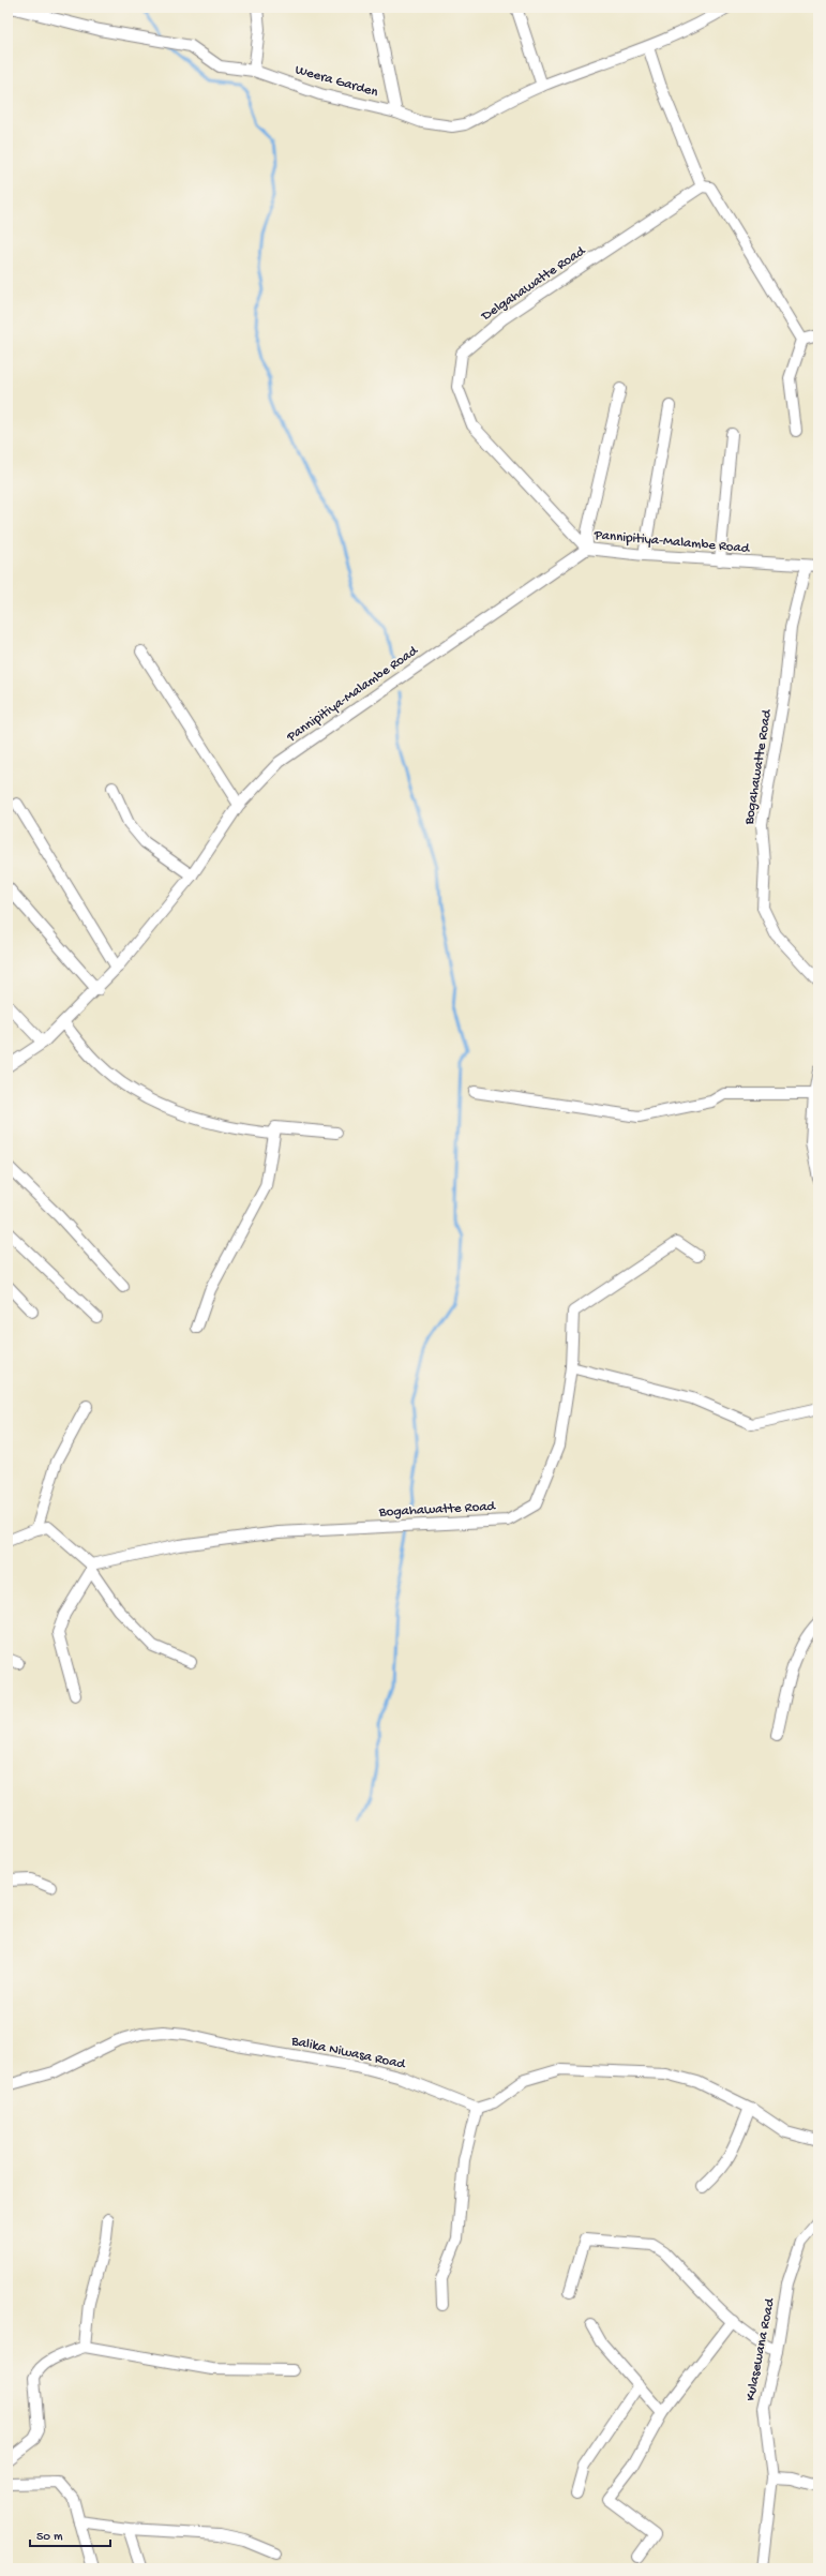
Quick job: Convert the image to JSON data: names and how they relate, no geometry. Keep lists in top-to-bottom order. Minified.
{"streets":{"street":["Weera Garden","Delgahawatte Road","Pannipitiya-Malambe Road","Bogahawatte Road","Balika Niwasa Road","Kulasewana Road"]},"crossings":[["Delgahawatte Road","Pannipitiya-Malambe Road"],["Pannipitiya-Malambe Road","Bogahawatte Road"]],"scale_bar":"50 m"}
